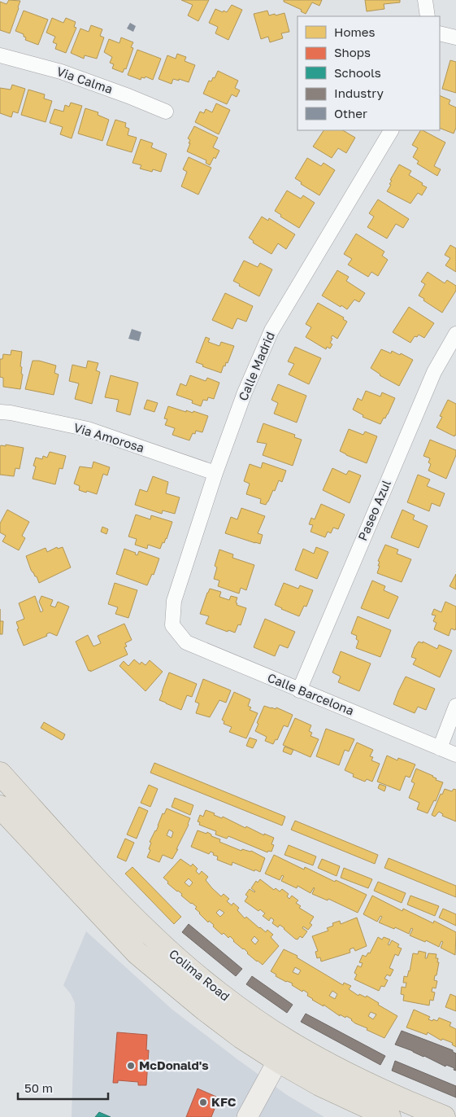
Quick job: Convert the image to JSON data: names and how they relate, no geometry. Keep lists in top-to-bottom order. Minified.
{"streets":{"main road":["Colima Road"],"street":["Via Calma","Calle Madrid","Via Amorosa","Paseo Azul","Calle Barcelona"]},"crossings":[["Calle Madrid","Via Amorosa"],["Calle Madrid","Calle Barcelona"],["Paseo Azul","Calle Barcelona"]],"places":["McDonald's","KFC"],"legend":["Homes","Shops","Schools","Industry","Other"],"scale_bar":"50 m"}
